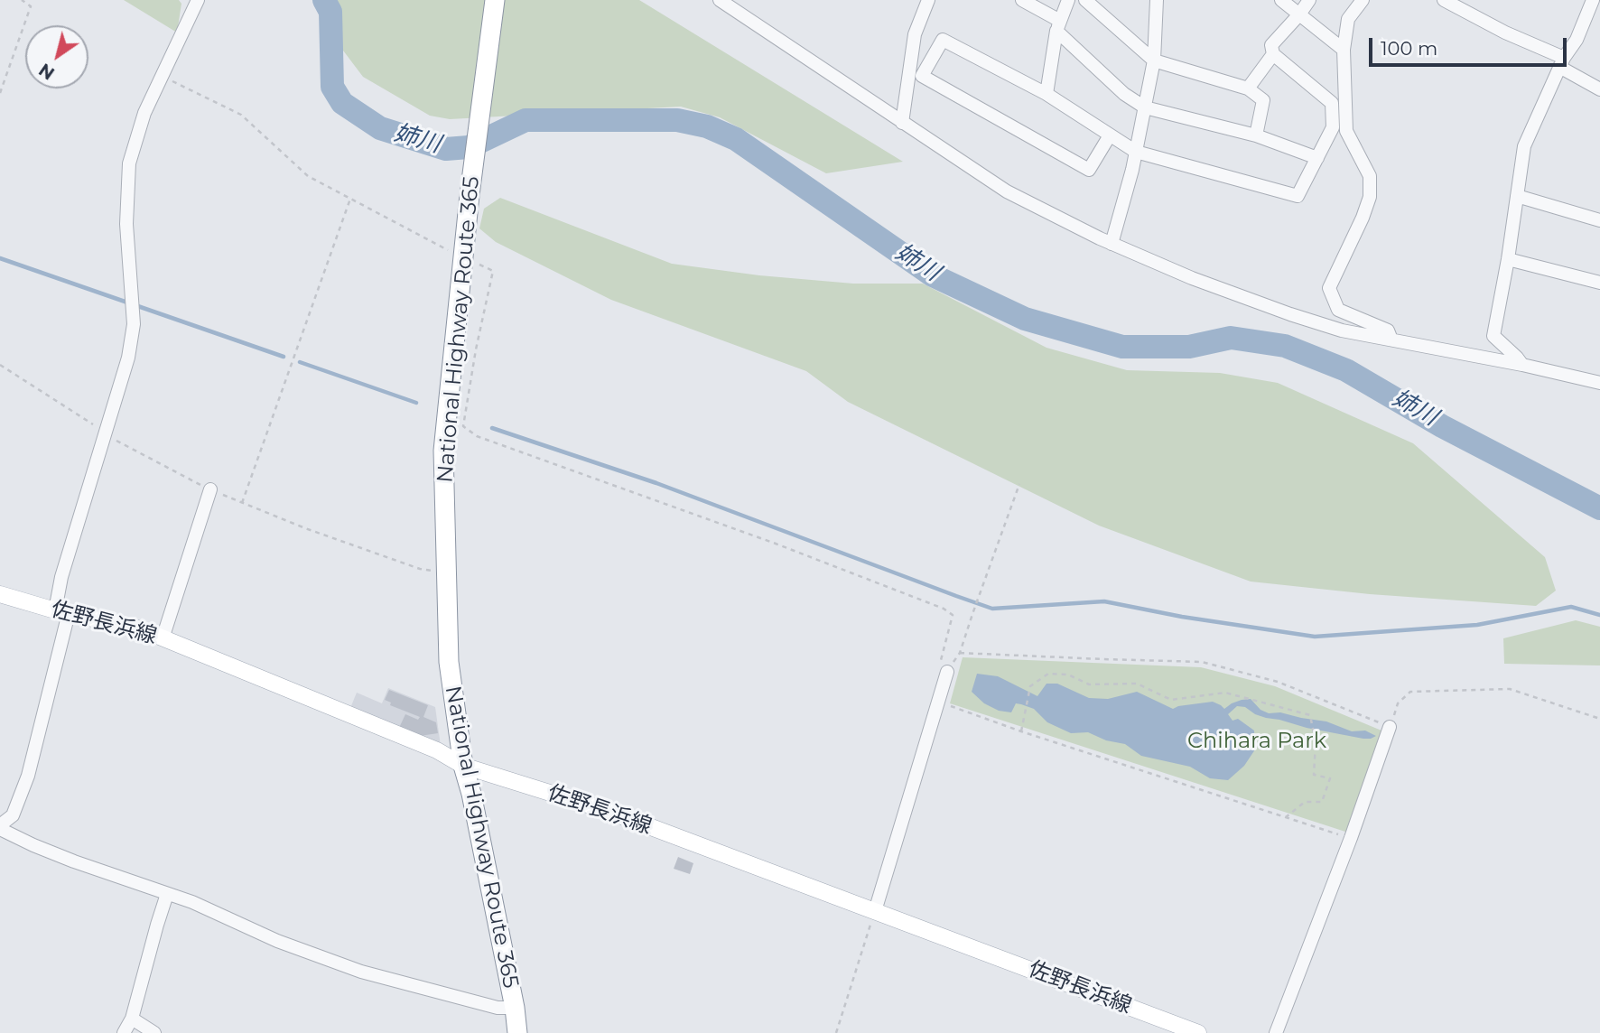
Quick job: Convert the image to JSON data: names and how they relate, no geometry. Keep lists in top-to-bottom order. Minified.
{"streets":{"highway":["National Highway Route 365"],"main road":["佐野長浜線"]},"crossings":[["National Highway Route 365","佐野長浜線"]],"water":["姉川"],"parks":["Chihara Park"],"scale_bar":"100 m","north":"bottom left"}
